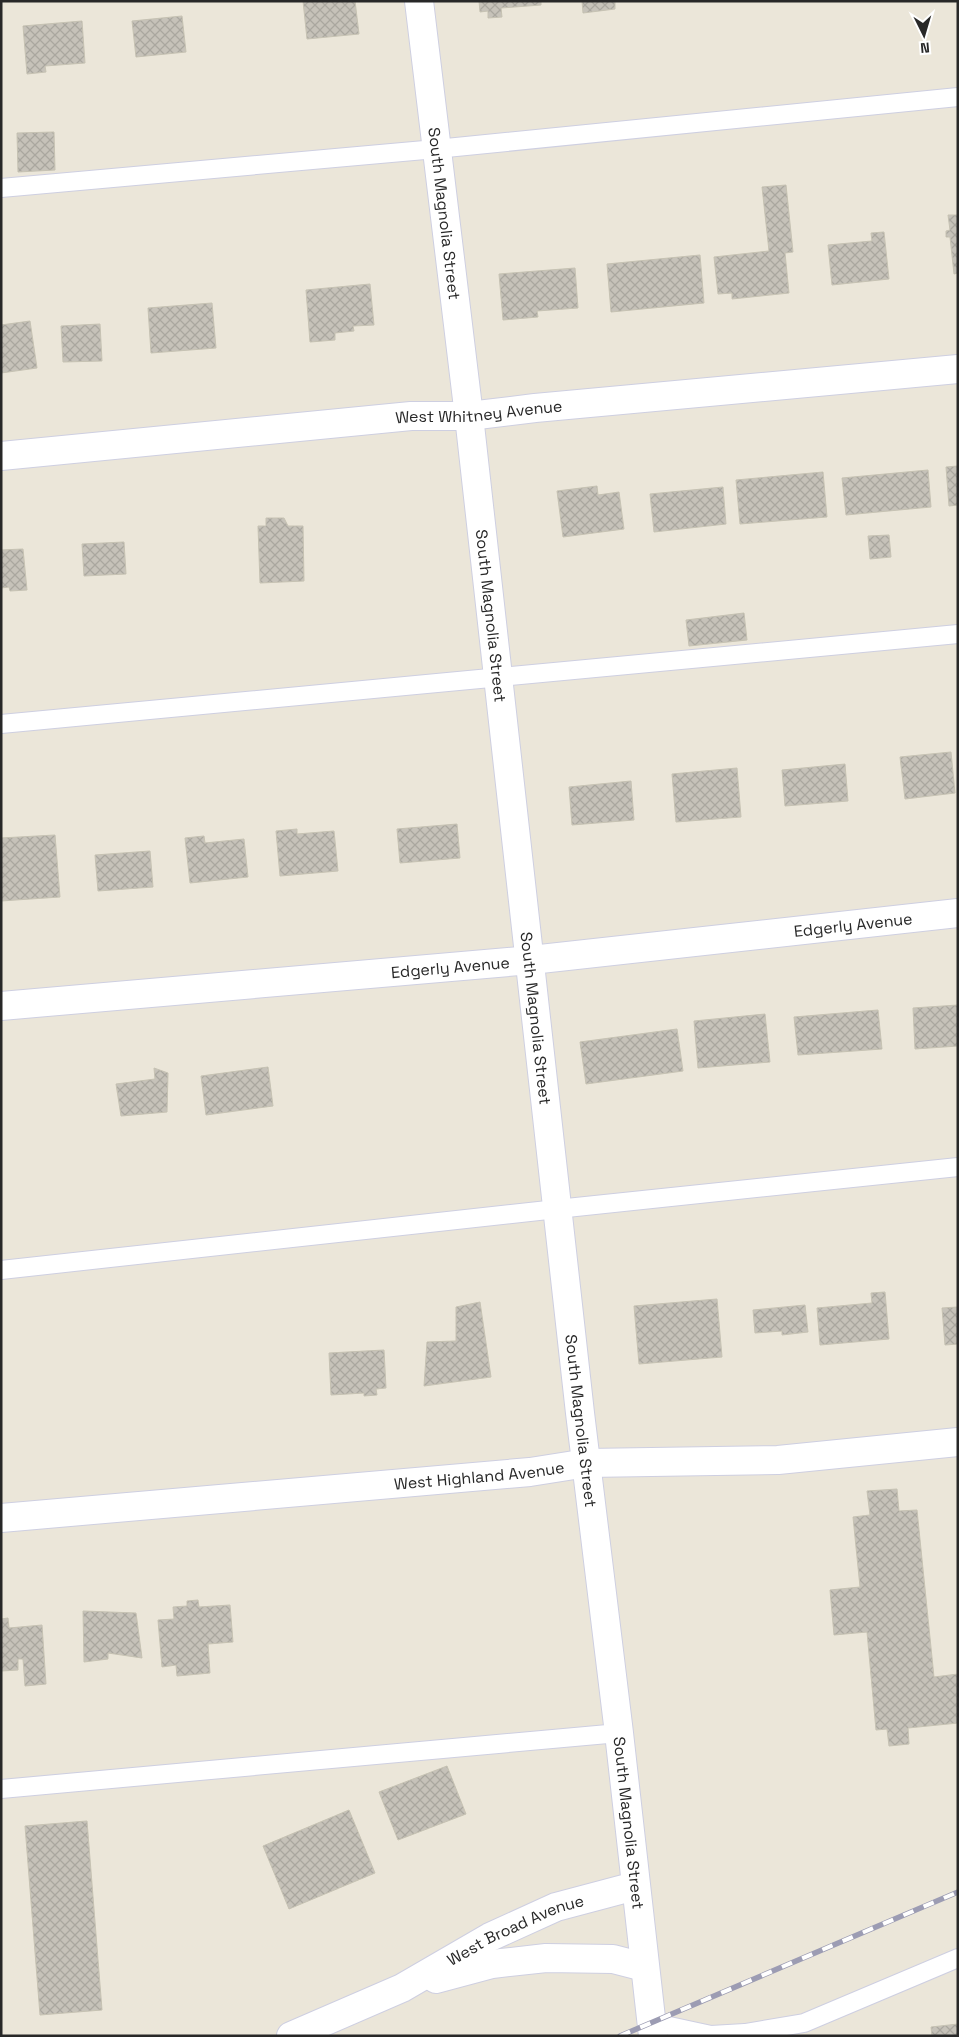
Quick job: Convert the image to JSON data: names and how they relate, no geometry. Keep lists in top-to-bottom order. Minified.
{"streets":{"street":["South Magnolia Street","West Whitney Avenue","Edgerly Avenue","West Highland Avenue","West Broad Avenue"]},"crossings":[["South Magnolia Street","West Whitney Avenue"],["South Magnolia Street","Edgerly Avenue"],["South Magnolia Street","West Highland Avenue"],["South Magnolia Street","West Broad Avenue"]],"north":"bottom"}
